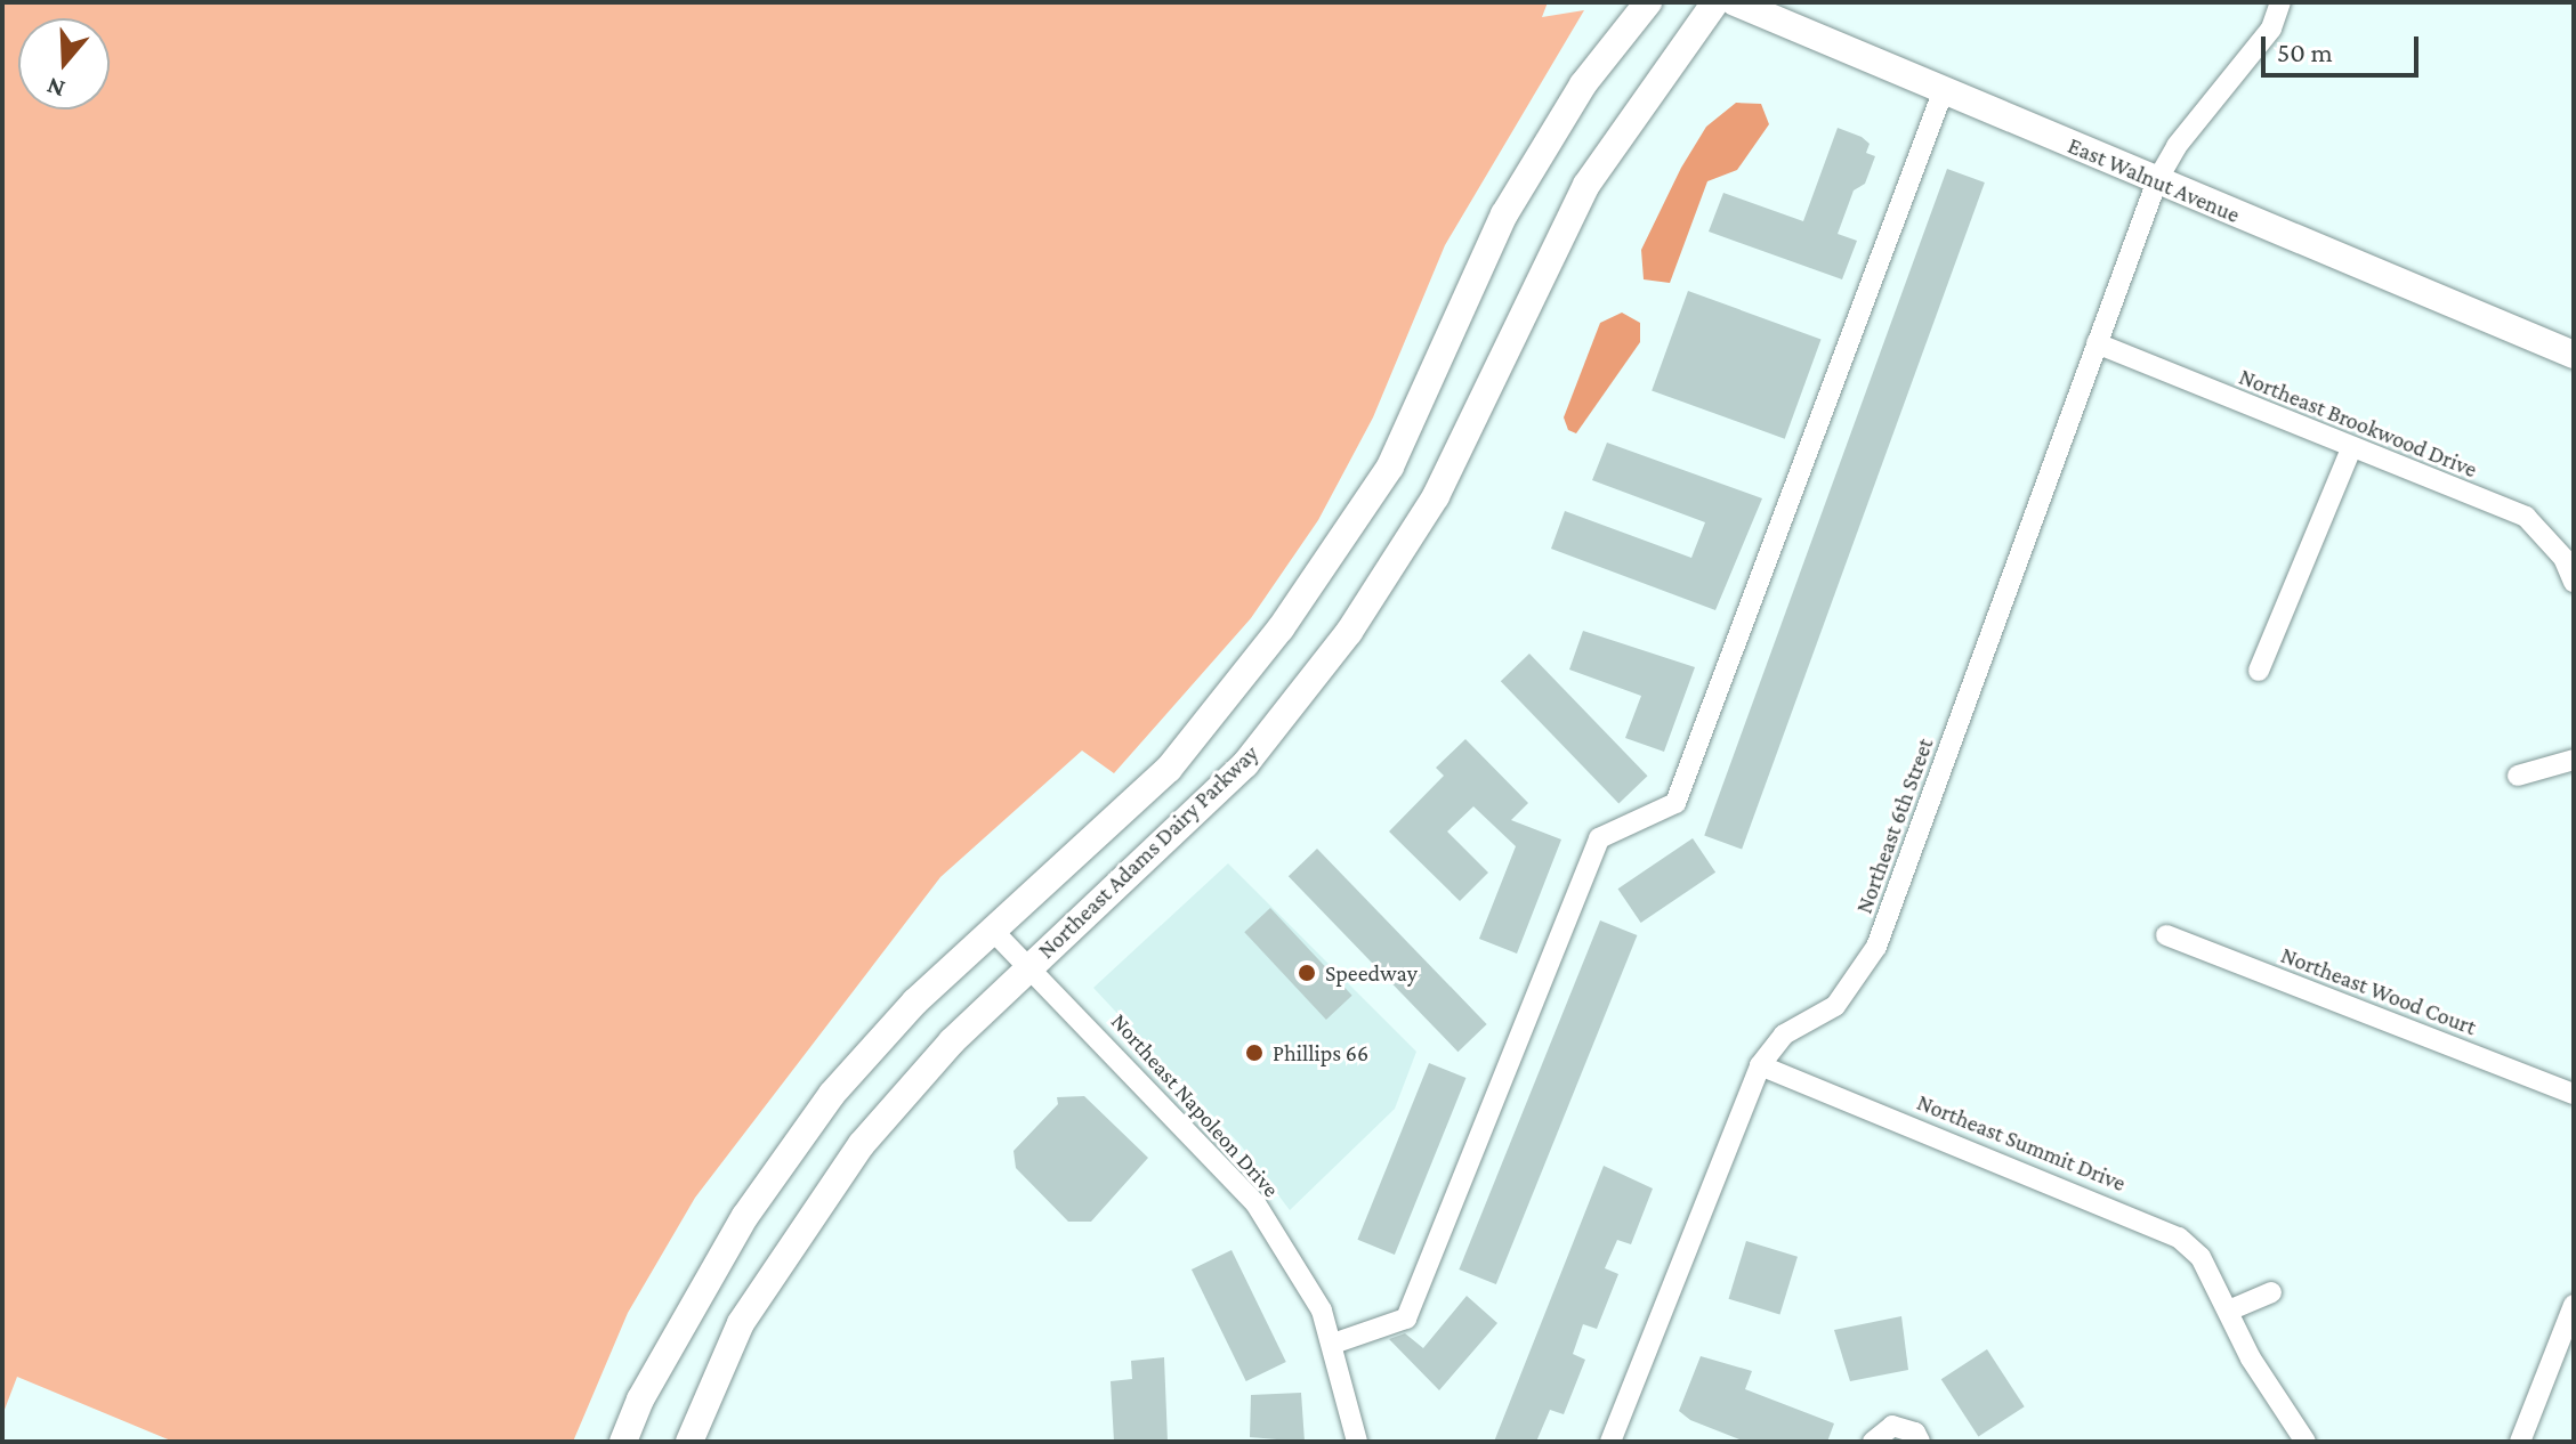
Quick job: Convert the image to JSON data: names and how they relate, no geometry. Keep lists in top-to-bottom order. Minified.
{"streets":{"main road":["East Walnut Avenue","Northeast Adams Dairy Parkway"],"street":["Northeast Brookwood Drive","Northeast 6th Street","Northeast Wood Court","Northeast Napoleon Drive","Northeast Summit Drive"]},"crossings":[["East Walnut Avenue","Northeast 6th Street"],["Northeast Brookwood Drive","Northeast 6th Street"],["Northeast 6th Street","Northeast Summit Drive"],["Northeast Adams Dairy Parkway","Northeast Napoleon Drive"]],"places":["Speedway","Phillips 66"],"scale_bar":"50 m","north":"bottom"}
